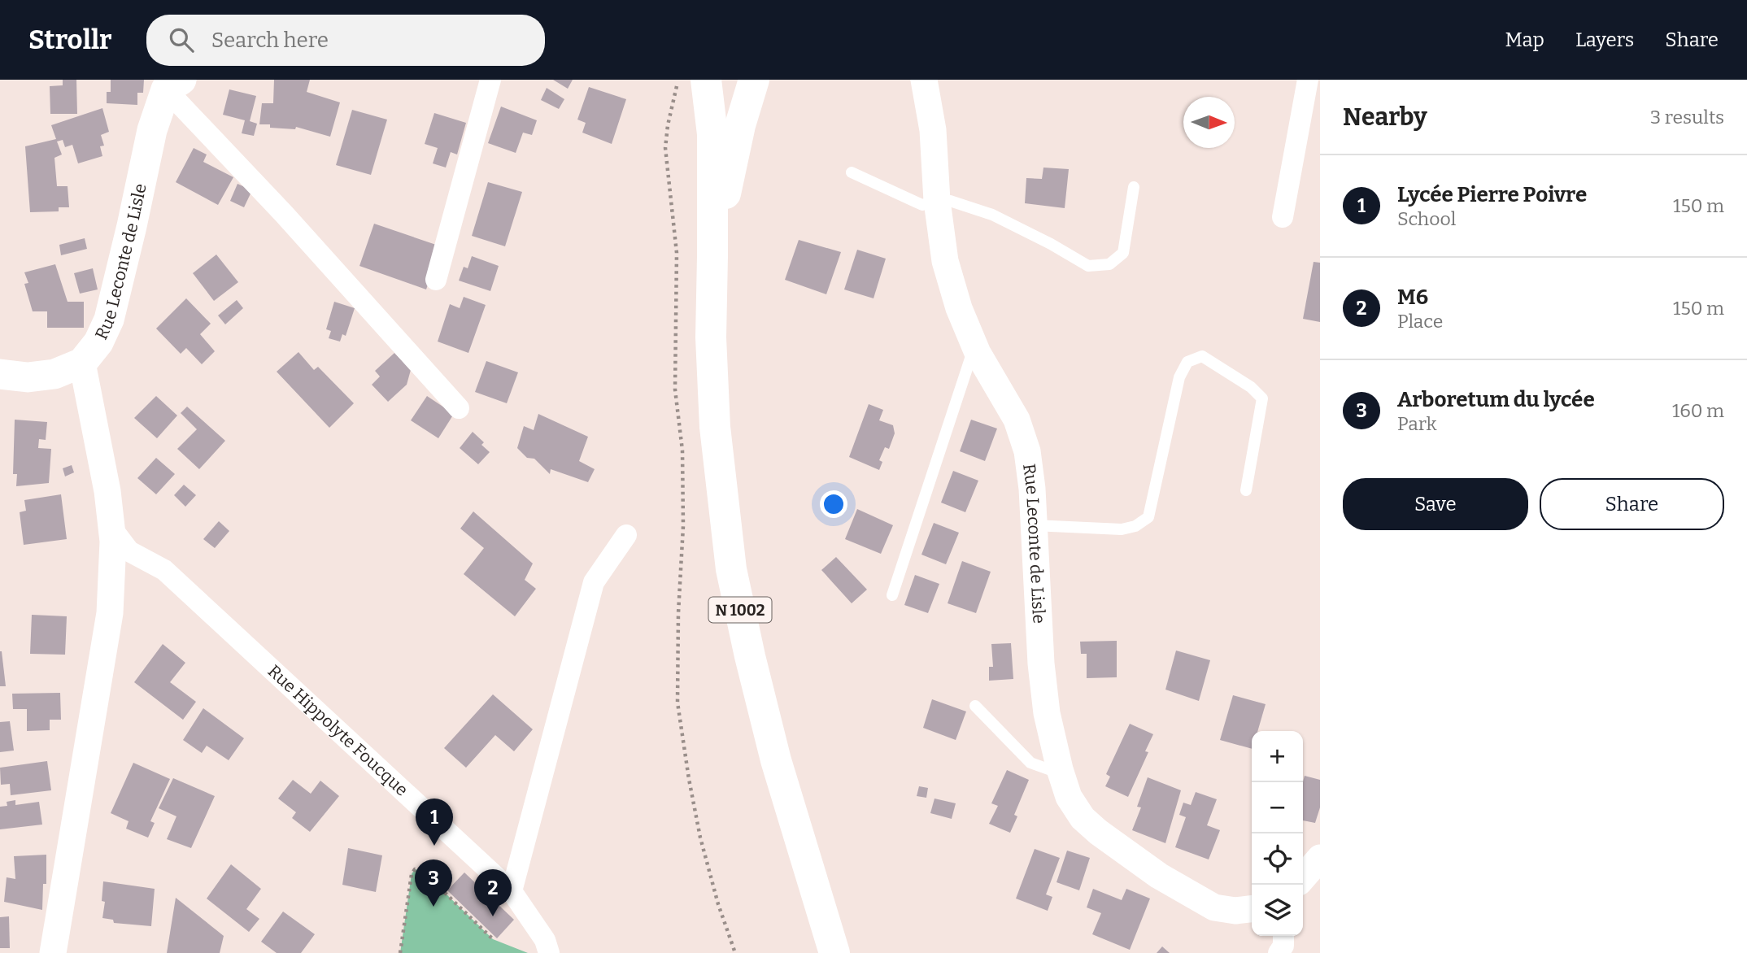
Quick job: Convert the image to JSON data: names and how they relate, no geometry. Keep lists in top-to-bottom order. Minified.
{"streets":{"main road":["Rue Leconte de Lisle","N 1002"],"street":["Rue Hippolyte Foucque"]},"north":"right","page":{"header":"Strollr","search":"Search here","nav":["Map","Layers","Share"],"heading":["Nearby","3 results"],"list":[{"mark":"1","name":"Lycée Pierre Poivre","note":"School","value":"150 m"},{"mark":"2","name":"M6","note":"Place","value":"150 m"},{"mark":"3","name":"Arboretum du lycée","note":"Park","value":"160 m"}],"buttons":["Save","Share"],"map_buttons":["+","−"],"pins":["1","3","2"]}}
